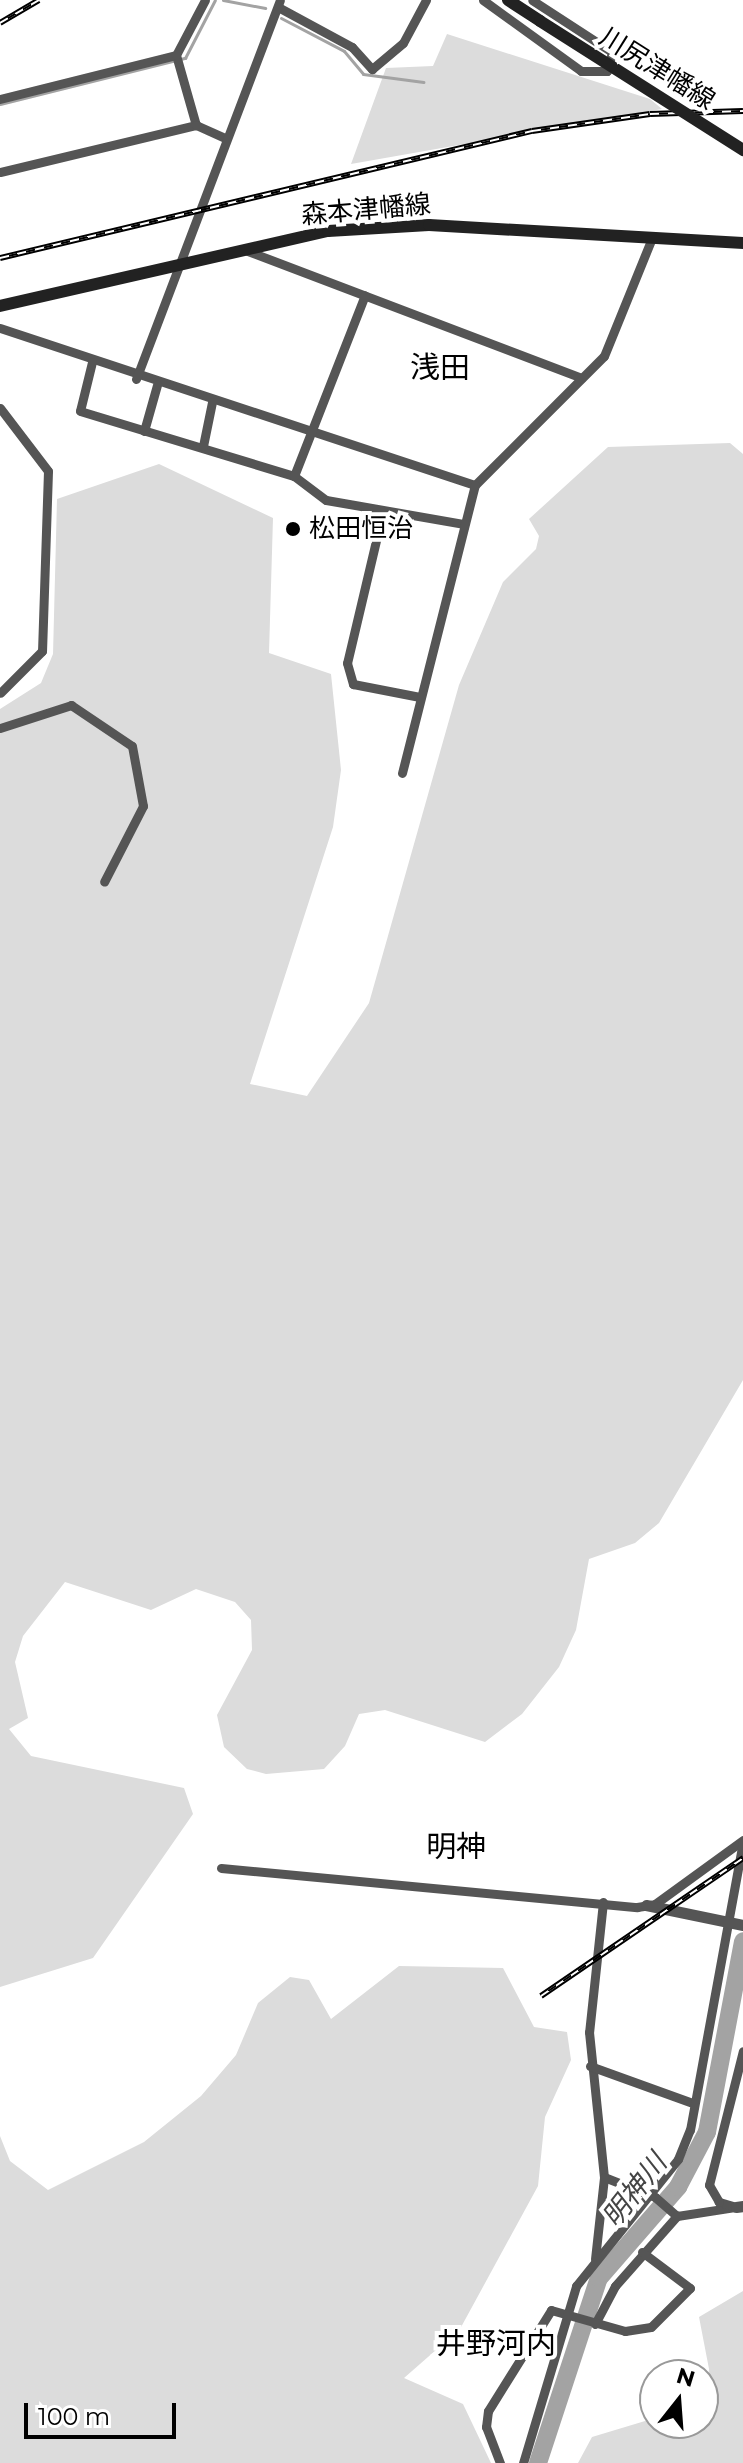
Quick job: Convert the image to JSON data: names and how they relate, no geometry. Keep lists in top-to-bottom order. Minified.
{"streets":{"main road":["川尻津幡線","森本津幡線"]},"districts":["浅田","明神","井野河内"],"water":["明神川"],"places":["松田恒治"],"scale_bar":"100 m","north":"top"}
